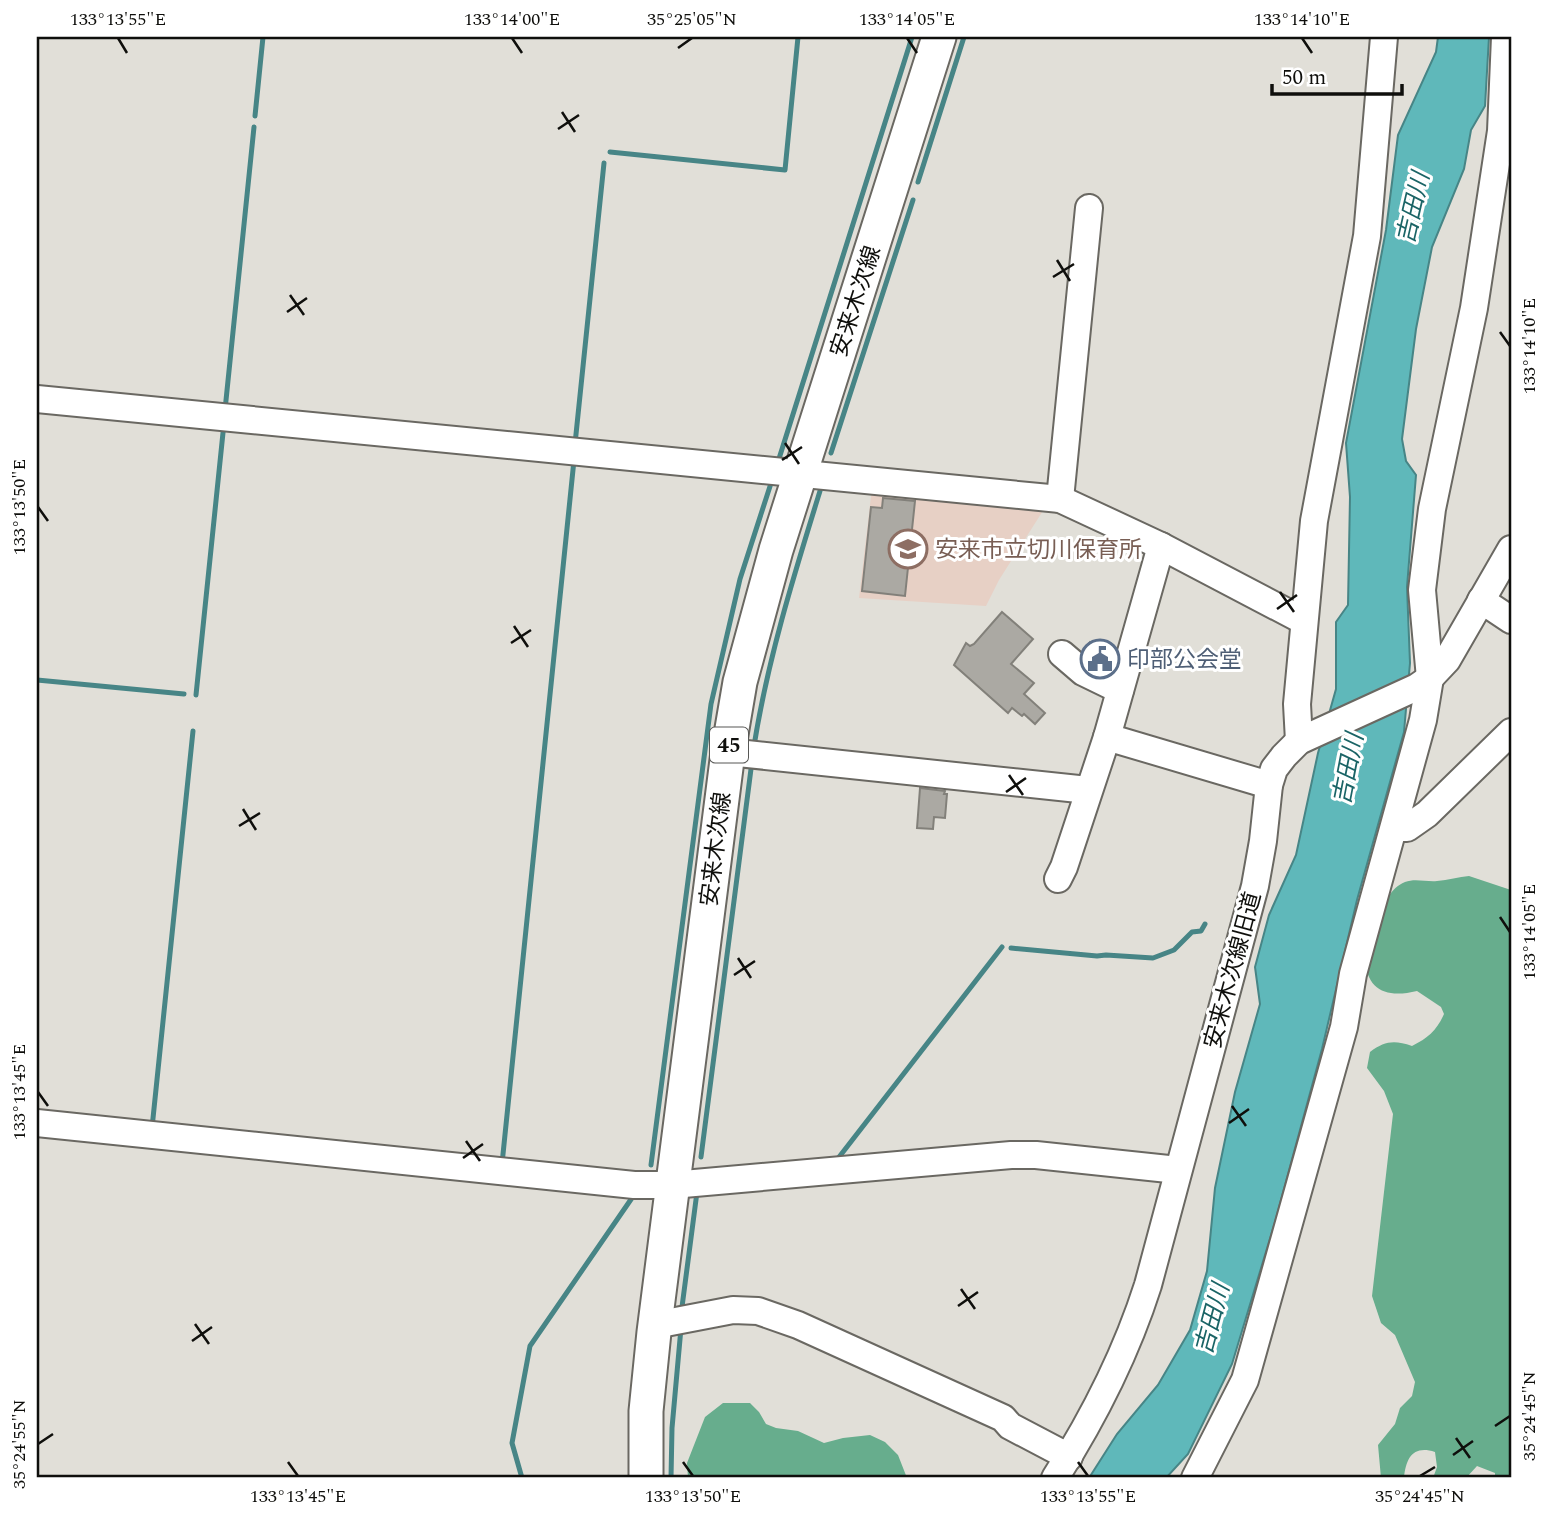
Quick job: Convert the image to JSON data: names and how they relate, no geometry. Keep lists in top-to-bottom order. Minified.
{"streets":{"main road":["安来木次線","45"],"street":["安来木次線旧道"]},"water":["吉田川"],"places":{"school or university":["安来市立切川保育所"],"public building":["印部公会堂"]},"scale_bar":"50 m","coordinates":["133°13'55\"E","133°14'00\"E","35°25'05\"N","133°14'05\"E","133°14'10\"E","133°13'50\"E","133°13'45\"E","35°24'45\"N","35°24'55\"N"]}
